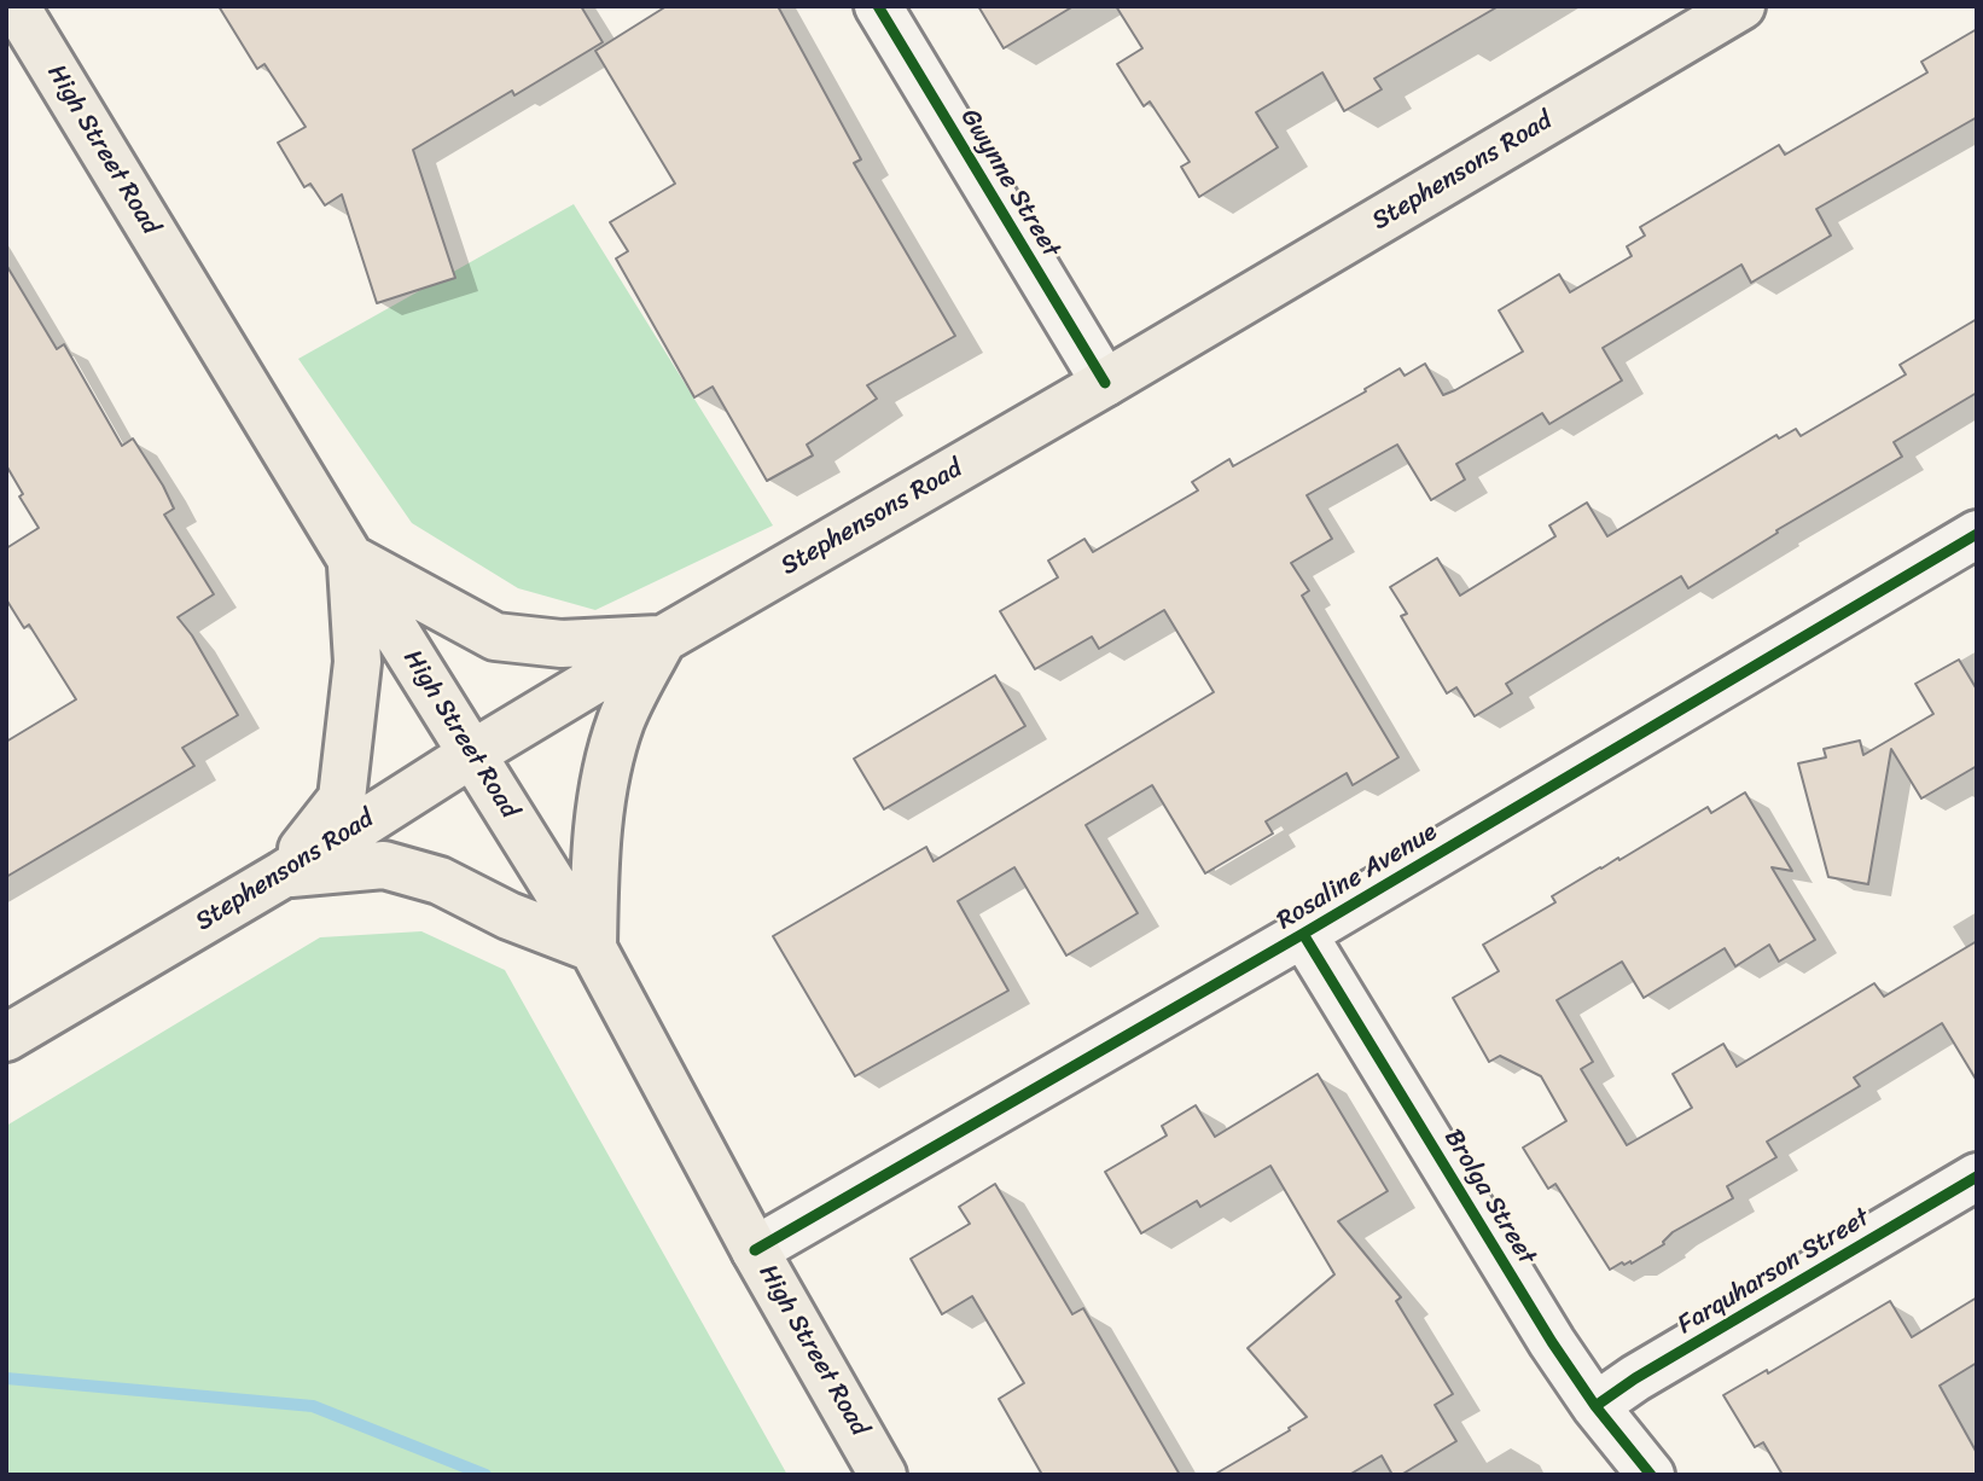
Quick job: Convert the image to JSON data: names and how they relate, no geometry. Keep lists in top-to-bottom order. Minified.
{"streets":{"main road":["High Street Road","Stephensons Road"],"street":["Gwynne Street","Rosaline Avenue","Brolga Street","Farquharson Street"]},"crossings":[["High Street Road","Stephensons Road"],["High Street Road","Rosaline Avenue"],["Stephensons Road","Gwynne Street"],["Rosaline Avenue","Brolga Street"],["Brolga Street","Farquharson Street"]]}
